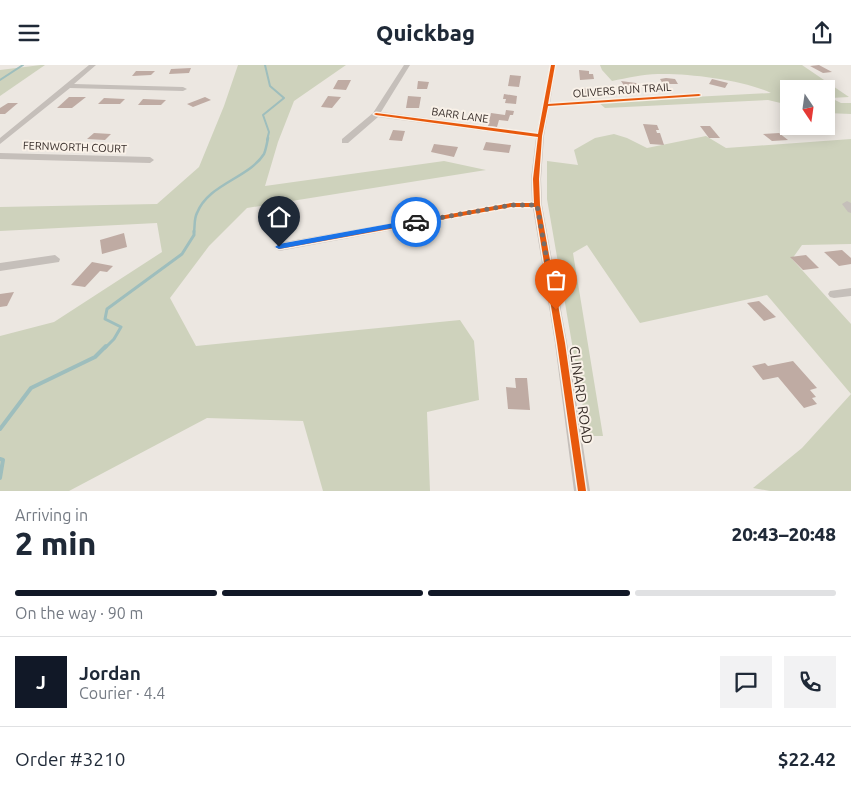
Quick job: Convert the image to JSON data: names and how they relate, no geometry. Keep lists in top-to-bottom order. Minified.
{"streets":{"street":["OLIVERS RUN TRAIL","BARR LANE","FERNWORTH COURT","CLINARD ROAD"]},"crossings":[["OLIVERS RUN TRAIL","CLINARD ROAD"],["BARR LANE","CLINARD ROAD"]],"north":"bottom","page":{"header":"Quickbag","heading":["2 min","Arriving in","20:43–20:48"],"panel":["Jordan","Courier · 4.4","Order #3210","$22.42"],"bar":"On the way · 90 m","round":"J"}}
